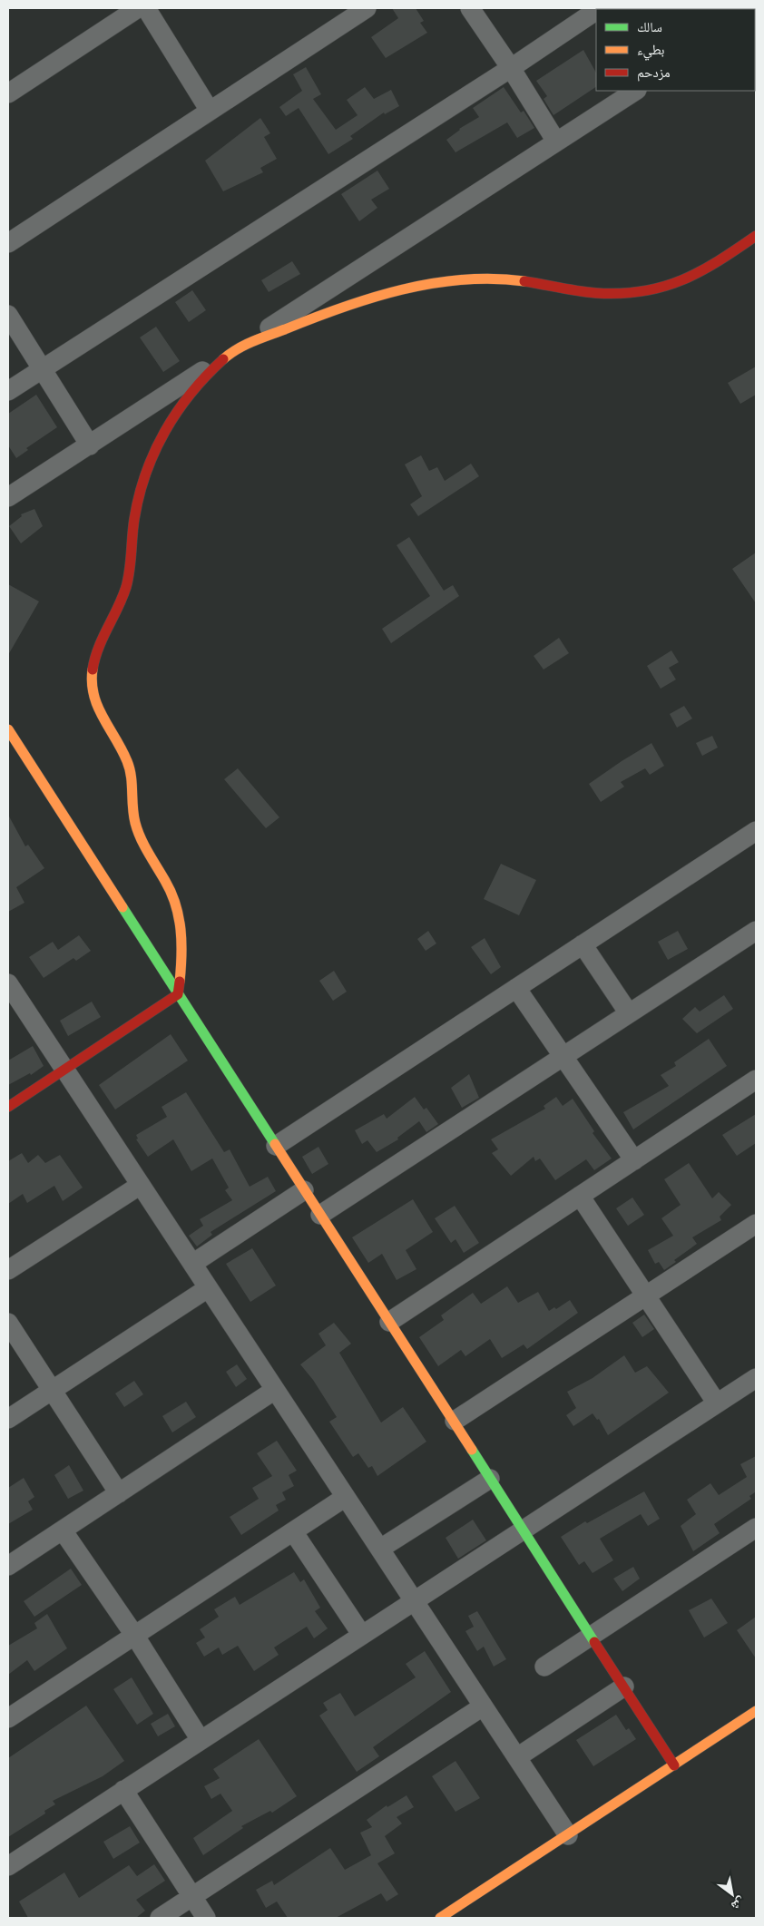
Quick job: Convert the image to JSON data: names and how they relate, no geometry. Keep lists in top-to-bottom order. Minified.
{"legend":["سالك","بطيء","مزدحم"],"north":"bottom right"}
